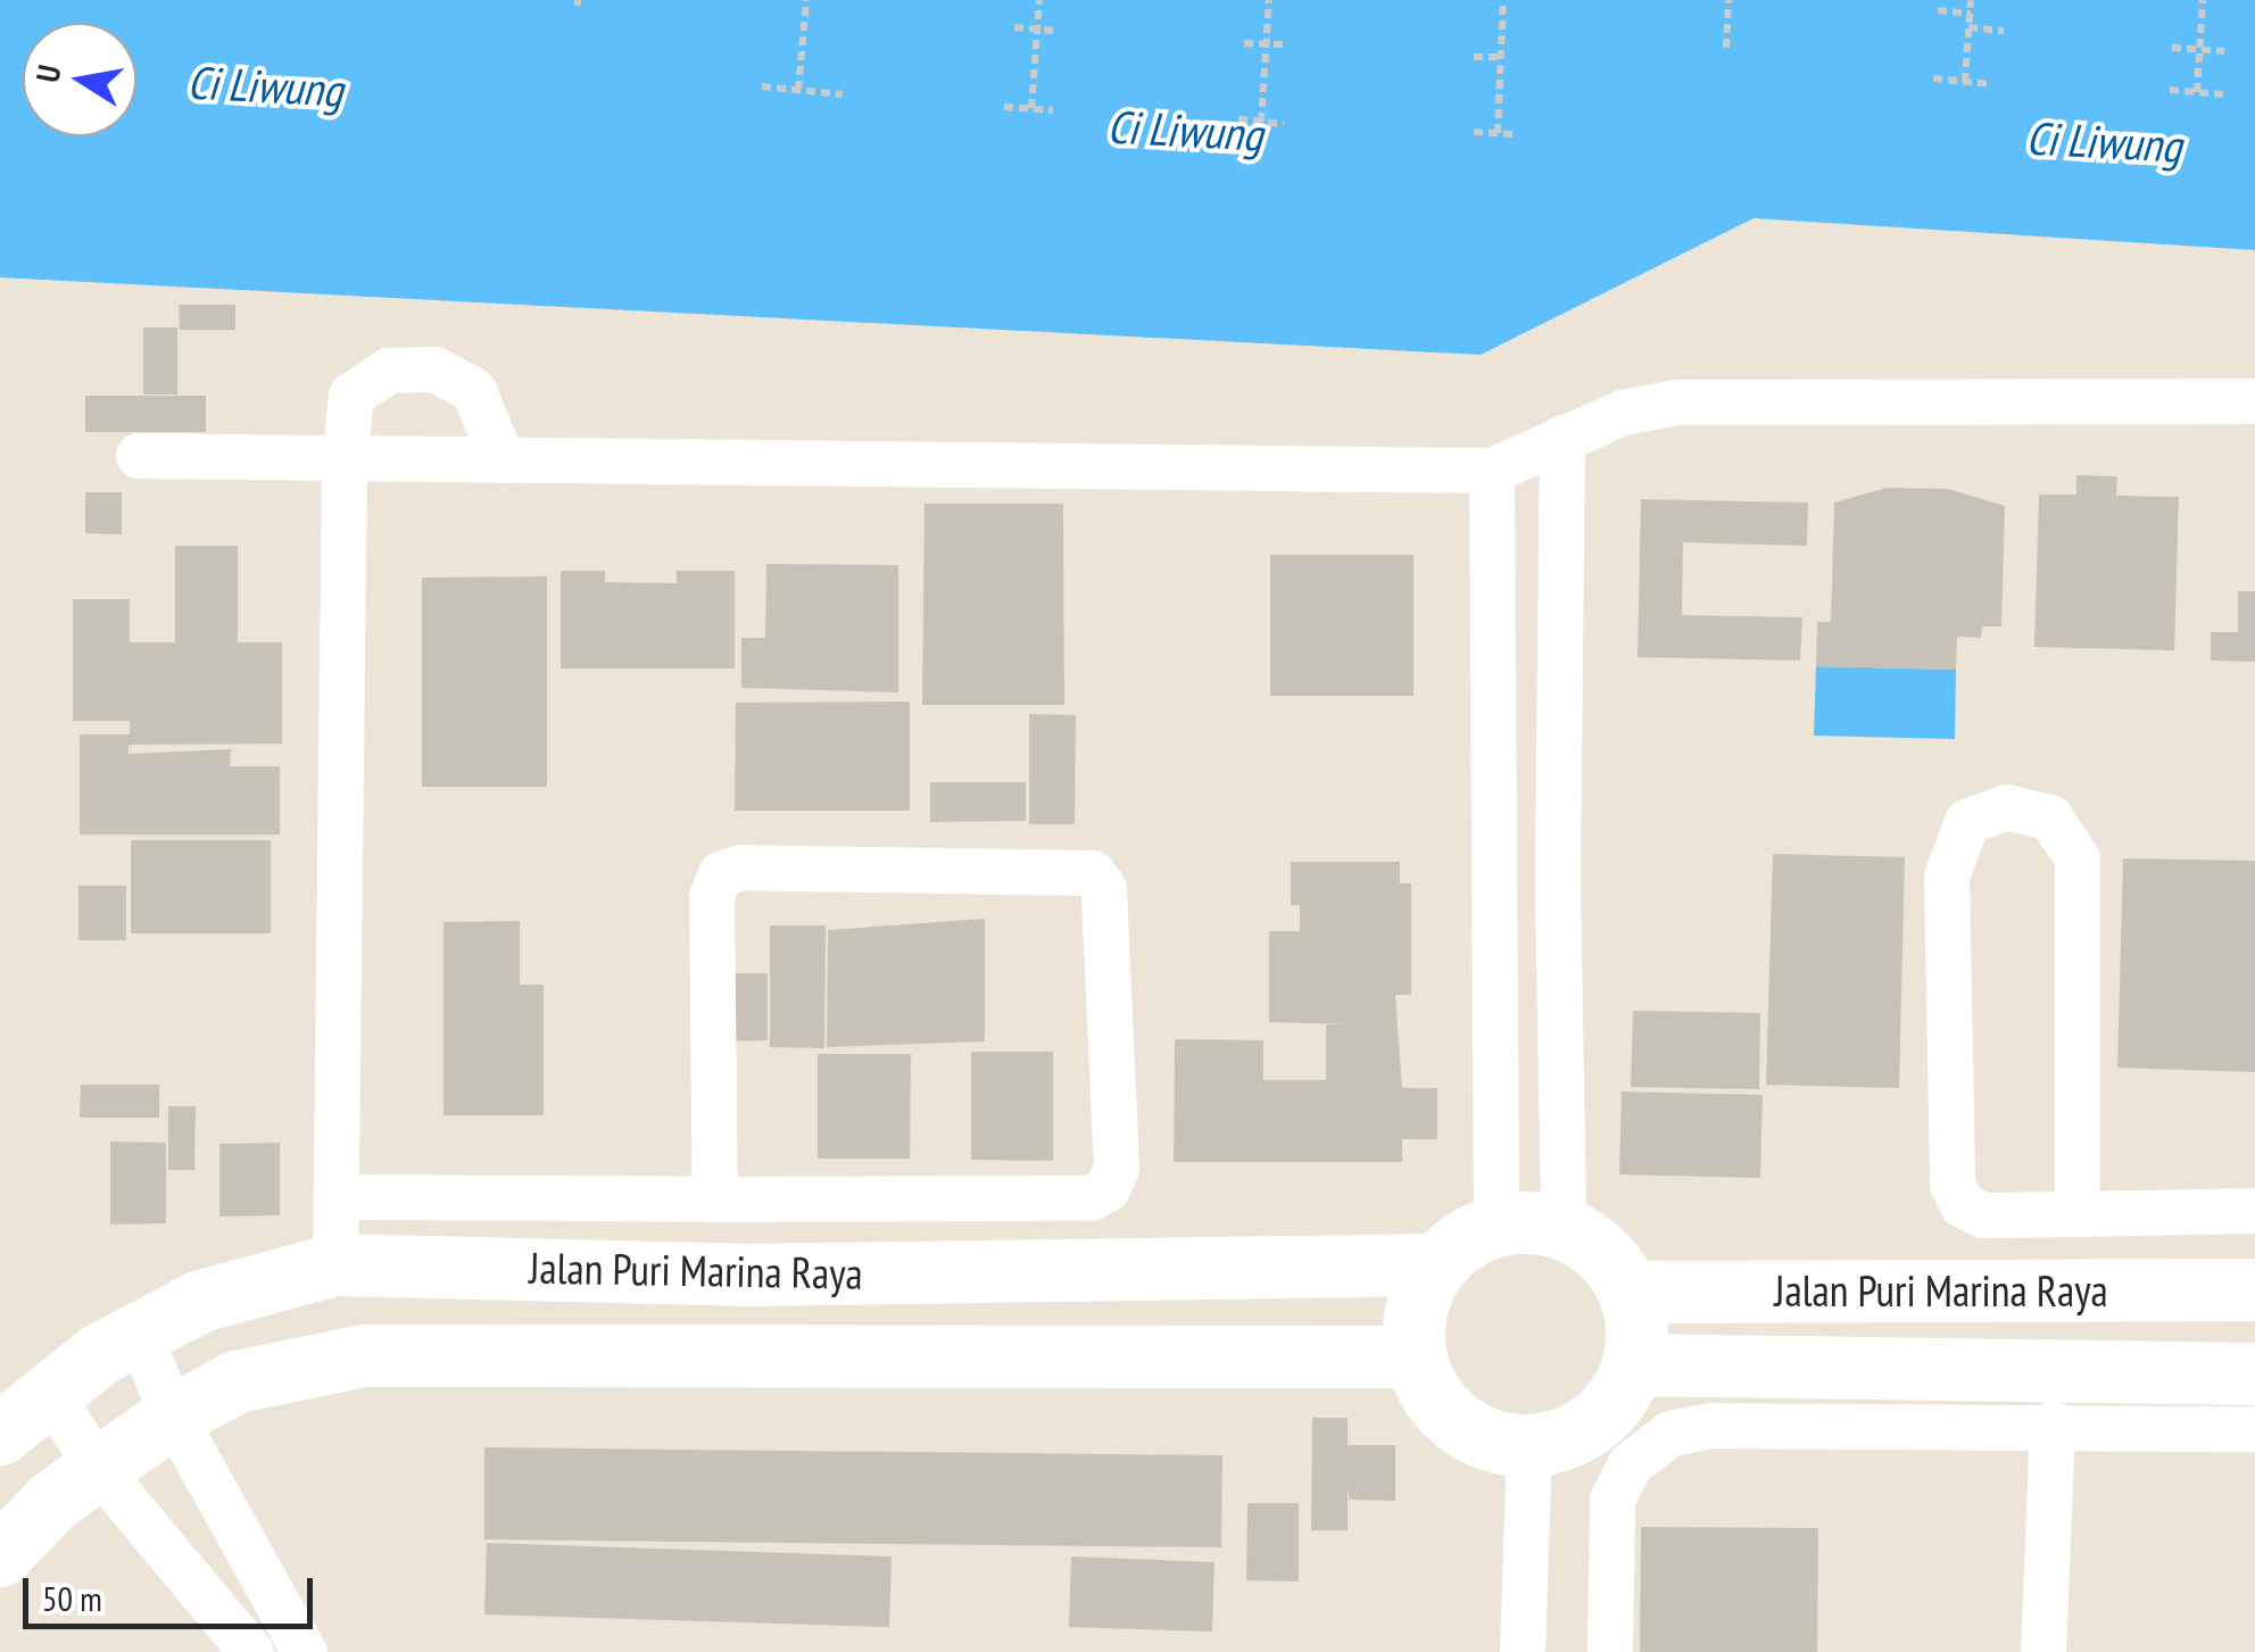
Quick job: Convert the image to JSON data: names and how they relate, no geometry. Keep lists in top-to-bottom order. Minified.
{"streets":{"street":["Jalan Puri Marina Raya"]},"water":["Ci Liwung"],"scale_bar":"50 m","north":"left"}
